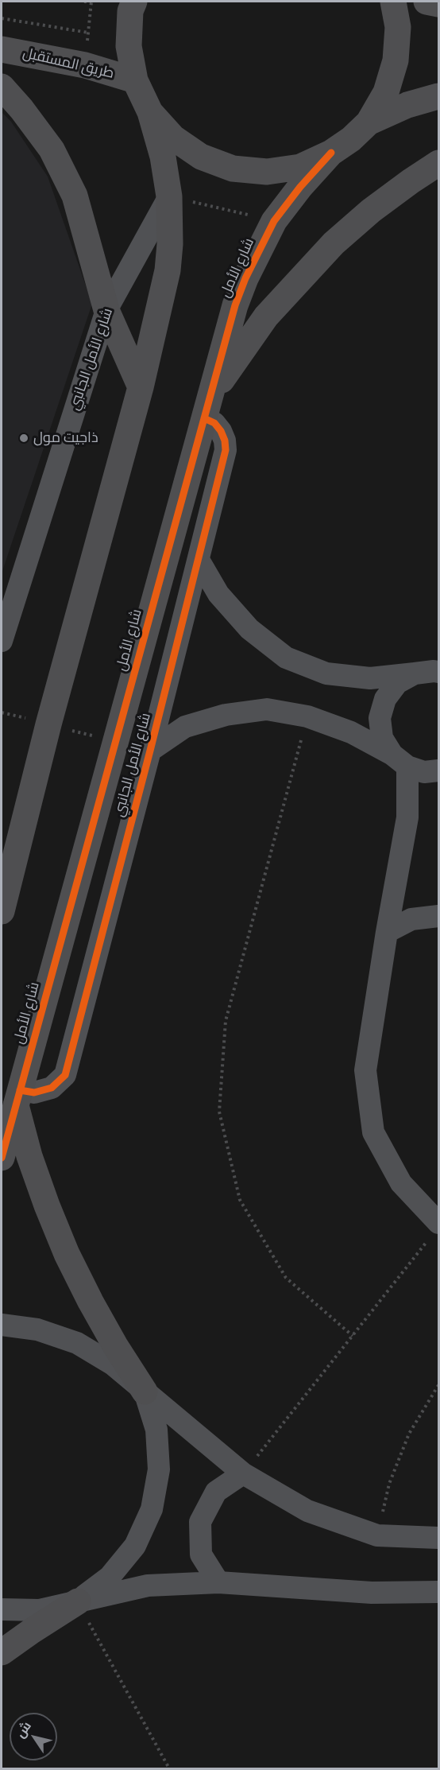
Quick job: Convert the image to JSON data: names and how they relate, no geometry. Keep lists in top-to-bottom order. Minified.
{"streets":{"main road":["طريق المستقبل","شارع الأمل"],"street":["شارع الأمل الجانبي"]},"crossings":[["شارع الأمل","شارع الأمل الجانبي"]],"places":["ذاجيت مول"],"north":"top left"}
